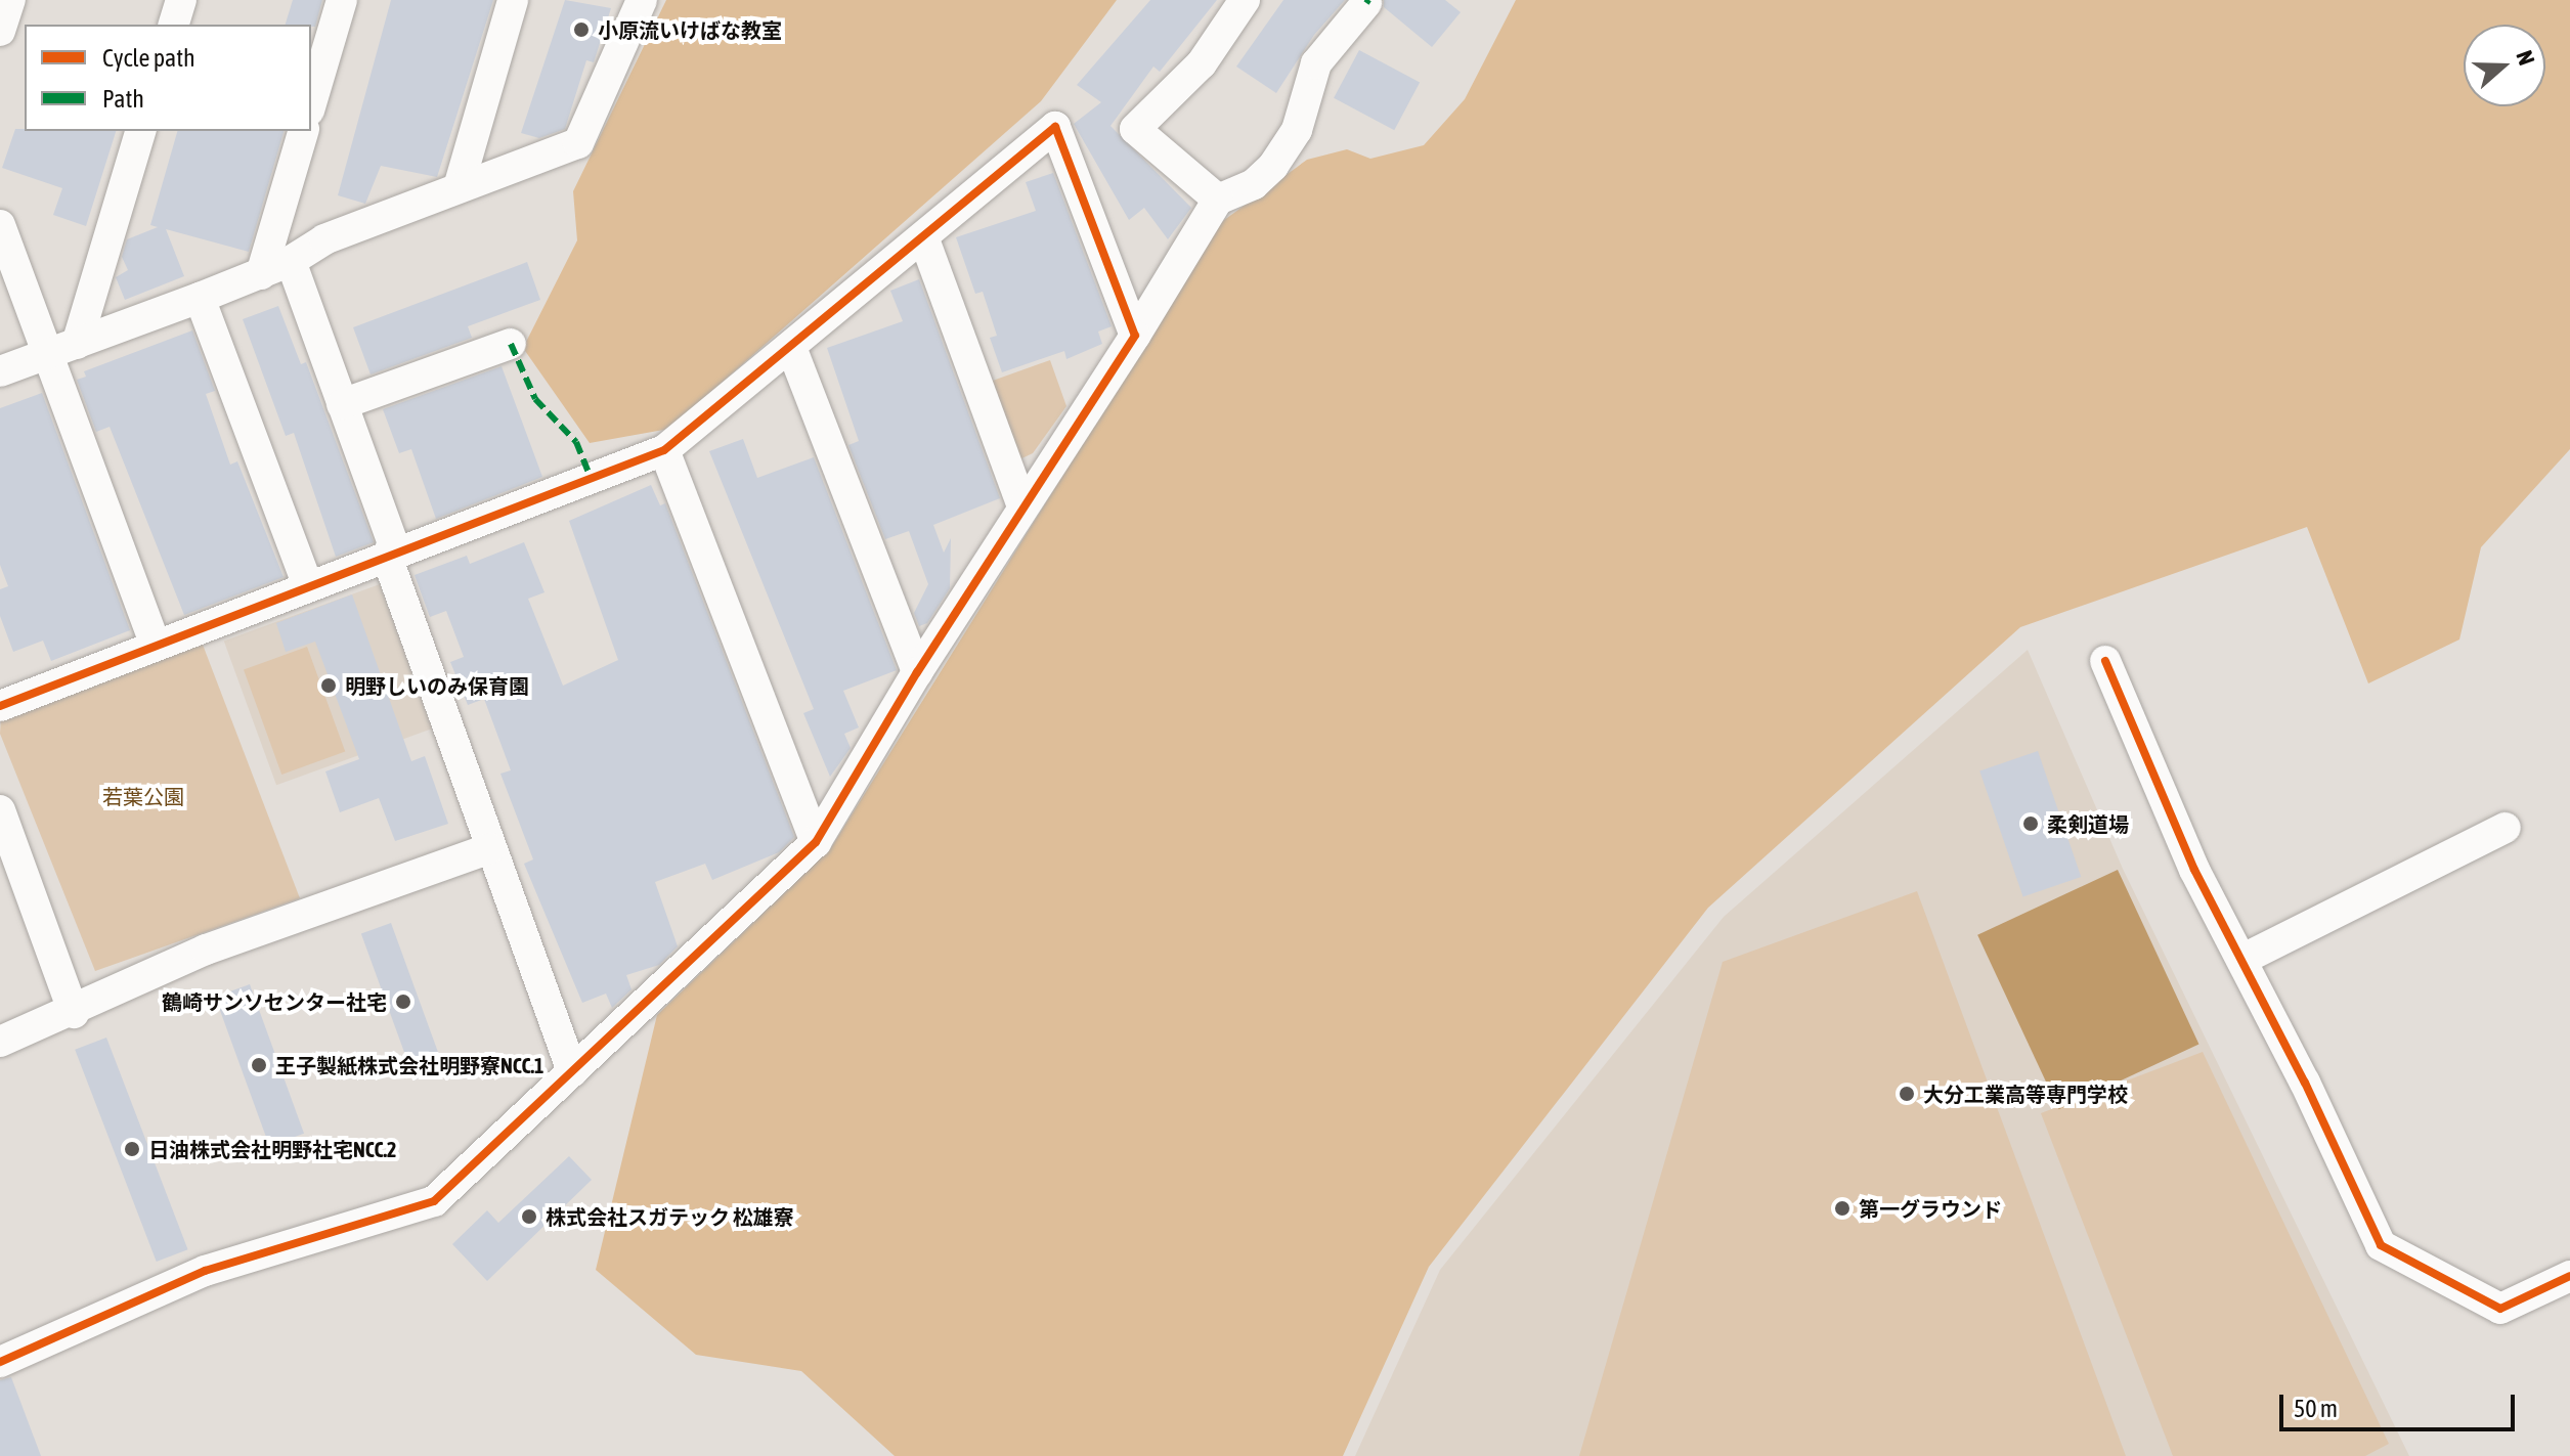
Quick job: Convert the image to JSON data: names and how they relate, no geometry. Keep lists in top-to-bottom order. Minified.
{"parks":["若葉公園"],"places":["小原流いけばな教室","明野しいのみ保育園","柔剣道場","鶴崎サンソセンター社宅","王子製紙株式会社明野寮NCC.1","大分工業高等専門学校","日油株式会社明野社宅NCC.2","第一グラウンド","株式会社スガテック 松雄寮"],"legend":["Cycle path","Path"],"scale_bar":"50 m","north":"right"}
